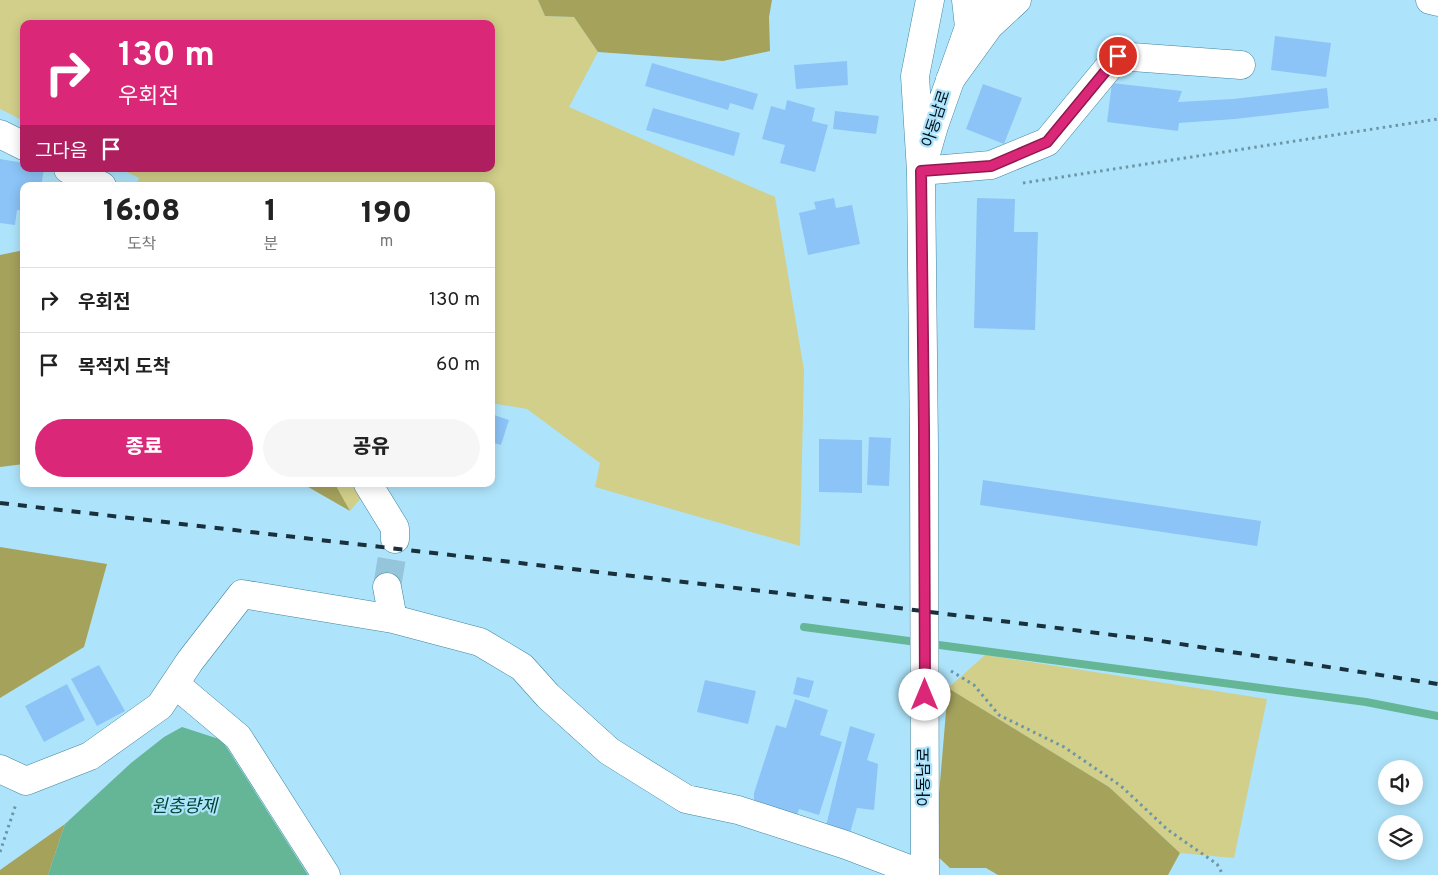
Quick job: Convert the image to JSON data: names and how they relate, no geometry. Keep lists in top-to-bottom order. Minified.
{"streets":{"main road":["아동남로"]},"water":["원충량제"],"page":{"turn":["130 m","우회전"],"then":"그다음","eta":["16:08","도착","1","분","190","m"],"list":[{"name":"우회전","value":"130 m"},{"name":"목적지 도착","value":"60 m"}],"buttons":["종료","공유"]}}
